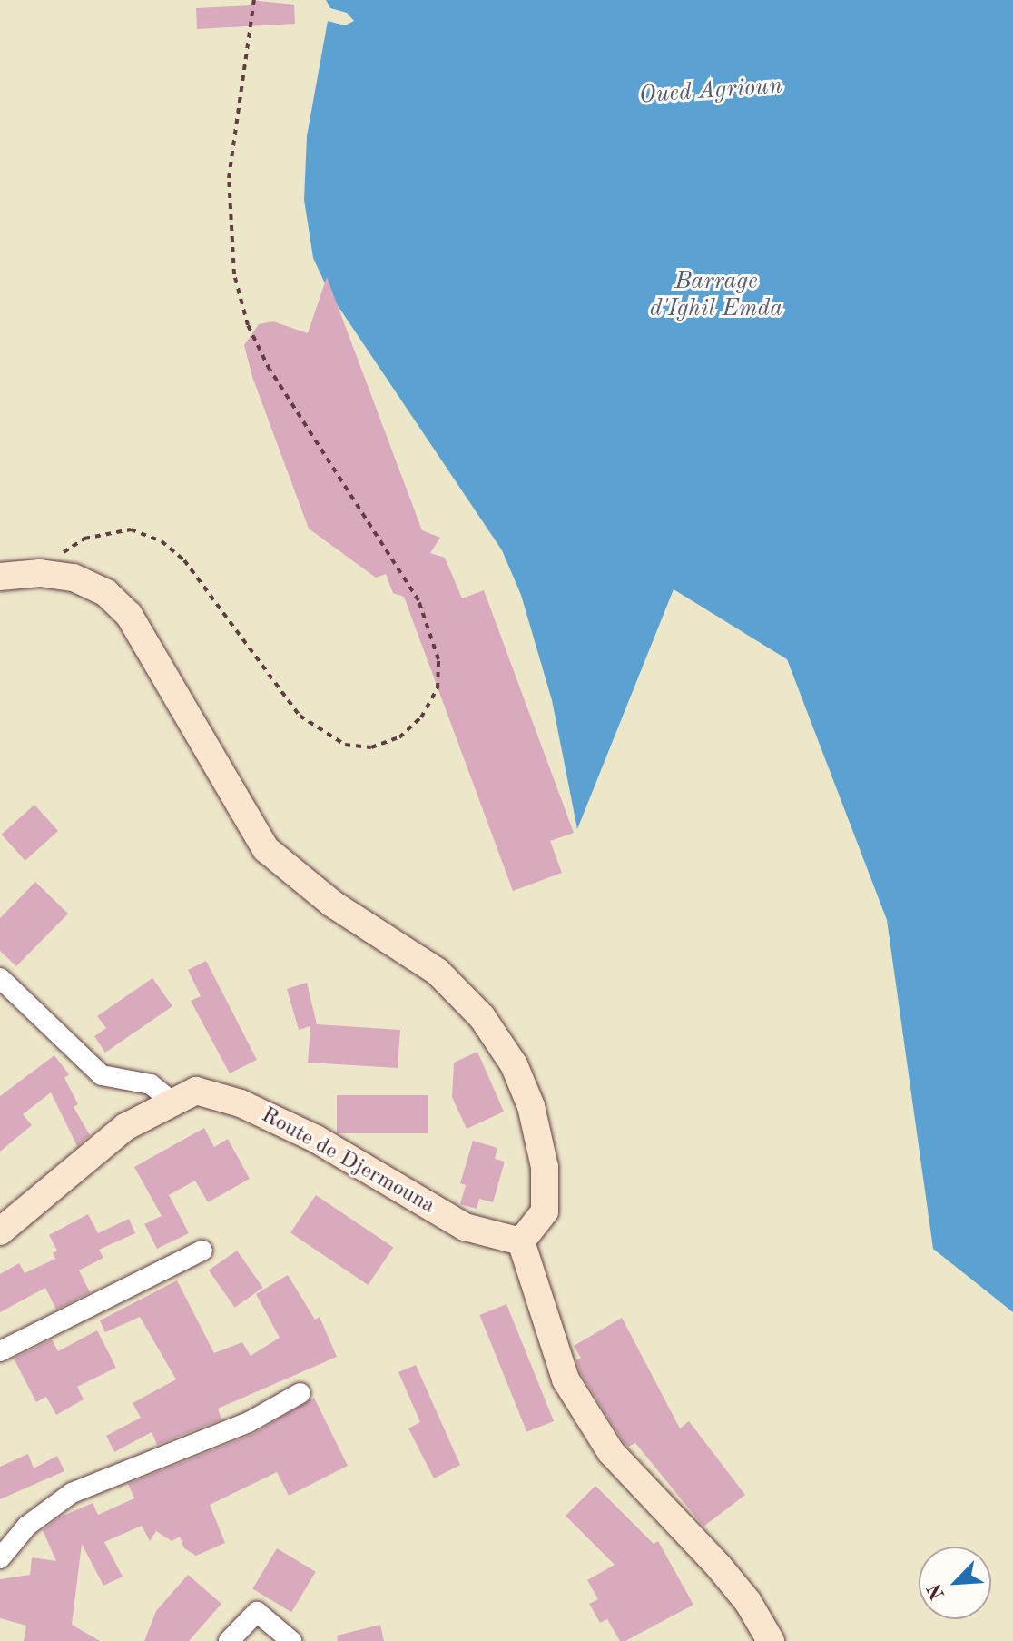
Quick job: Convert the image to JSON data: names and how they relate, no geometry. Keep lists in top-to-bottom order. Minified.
{"streets":{"main road":["Route de Djermouna"]},"water":["Oued Agrioun","Barrage d'Ighil Emda"],"north":"bottom left"}
